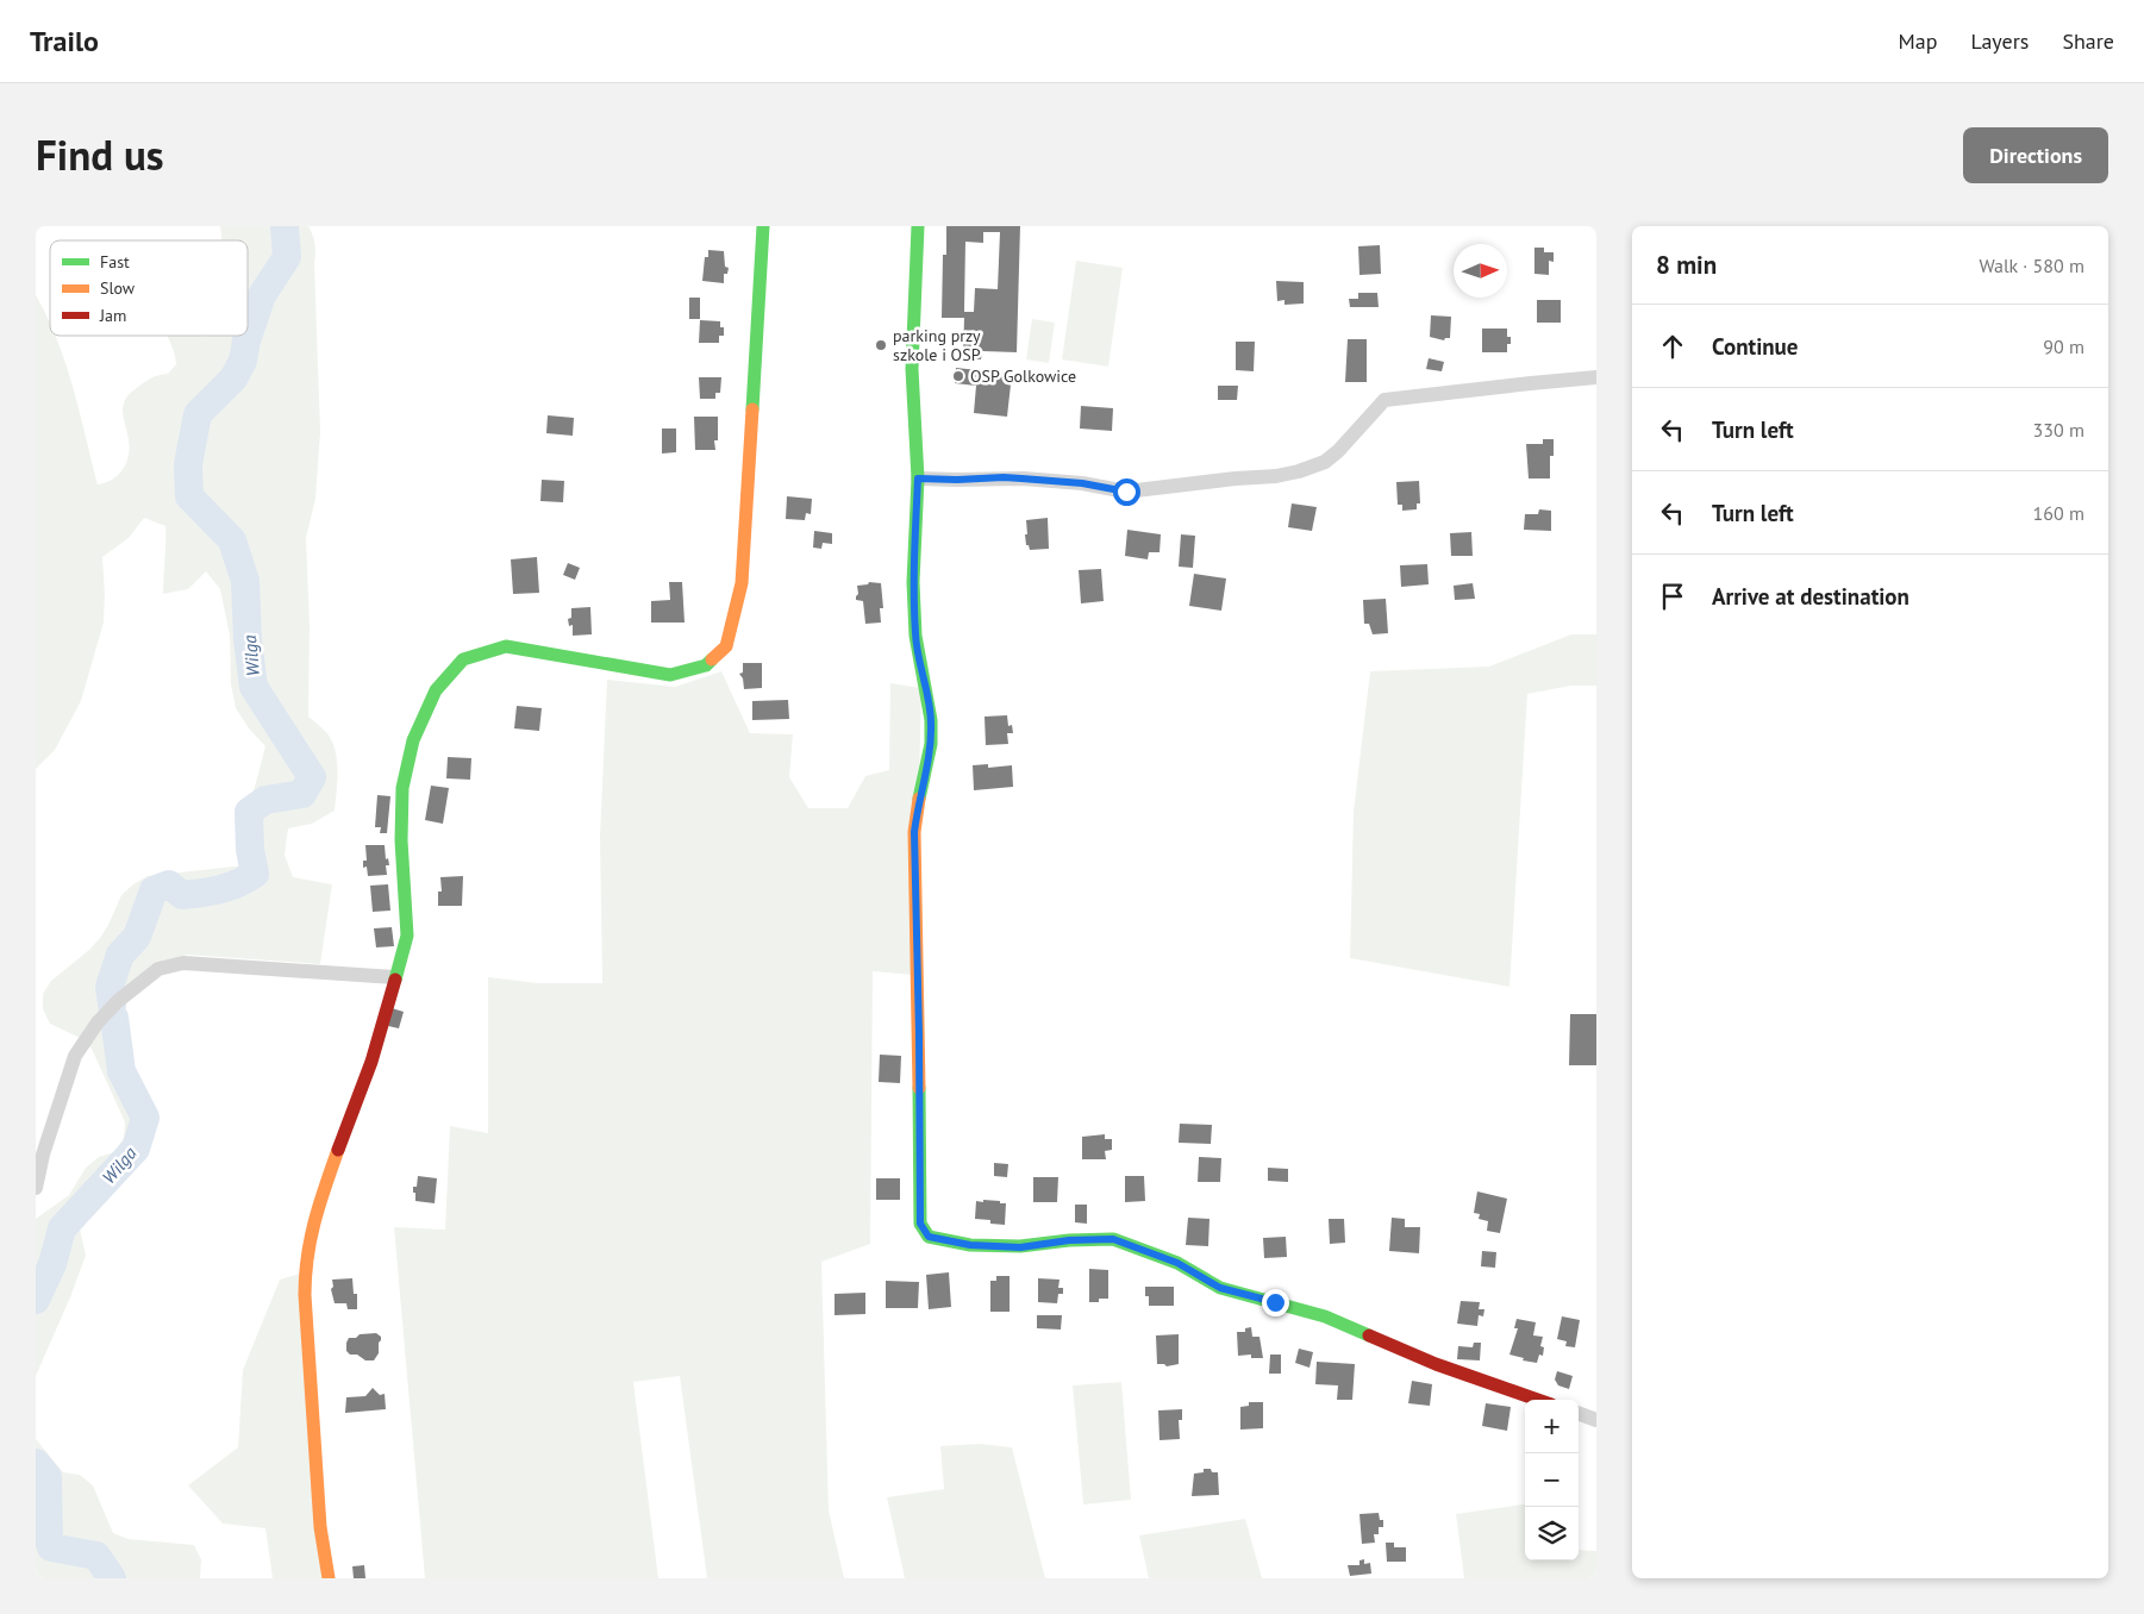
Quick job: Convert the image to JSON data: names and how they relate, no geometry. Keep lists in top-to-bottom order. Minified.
{"water":["Wilga"],"places":["parking przy szkole i OSP","OSP Golkowice"],"legend":["Fast","Slow","Jam"],"north":"right","page":{"header":"Trailo","nav":["Map","Layers","Share"],"title":"Find us","buttons":"Directions","heading":["8 min","Walk · 580 m"],"list":[["Continue","90 m"],["Turn left","330 m"],["Turn left","160 m"],"Arrive at destination"],"map_buttons":["+","−"]}}
